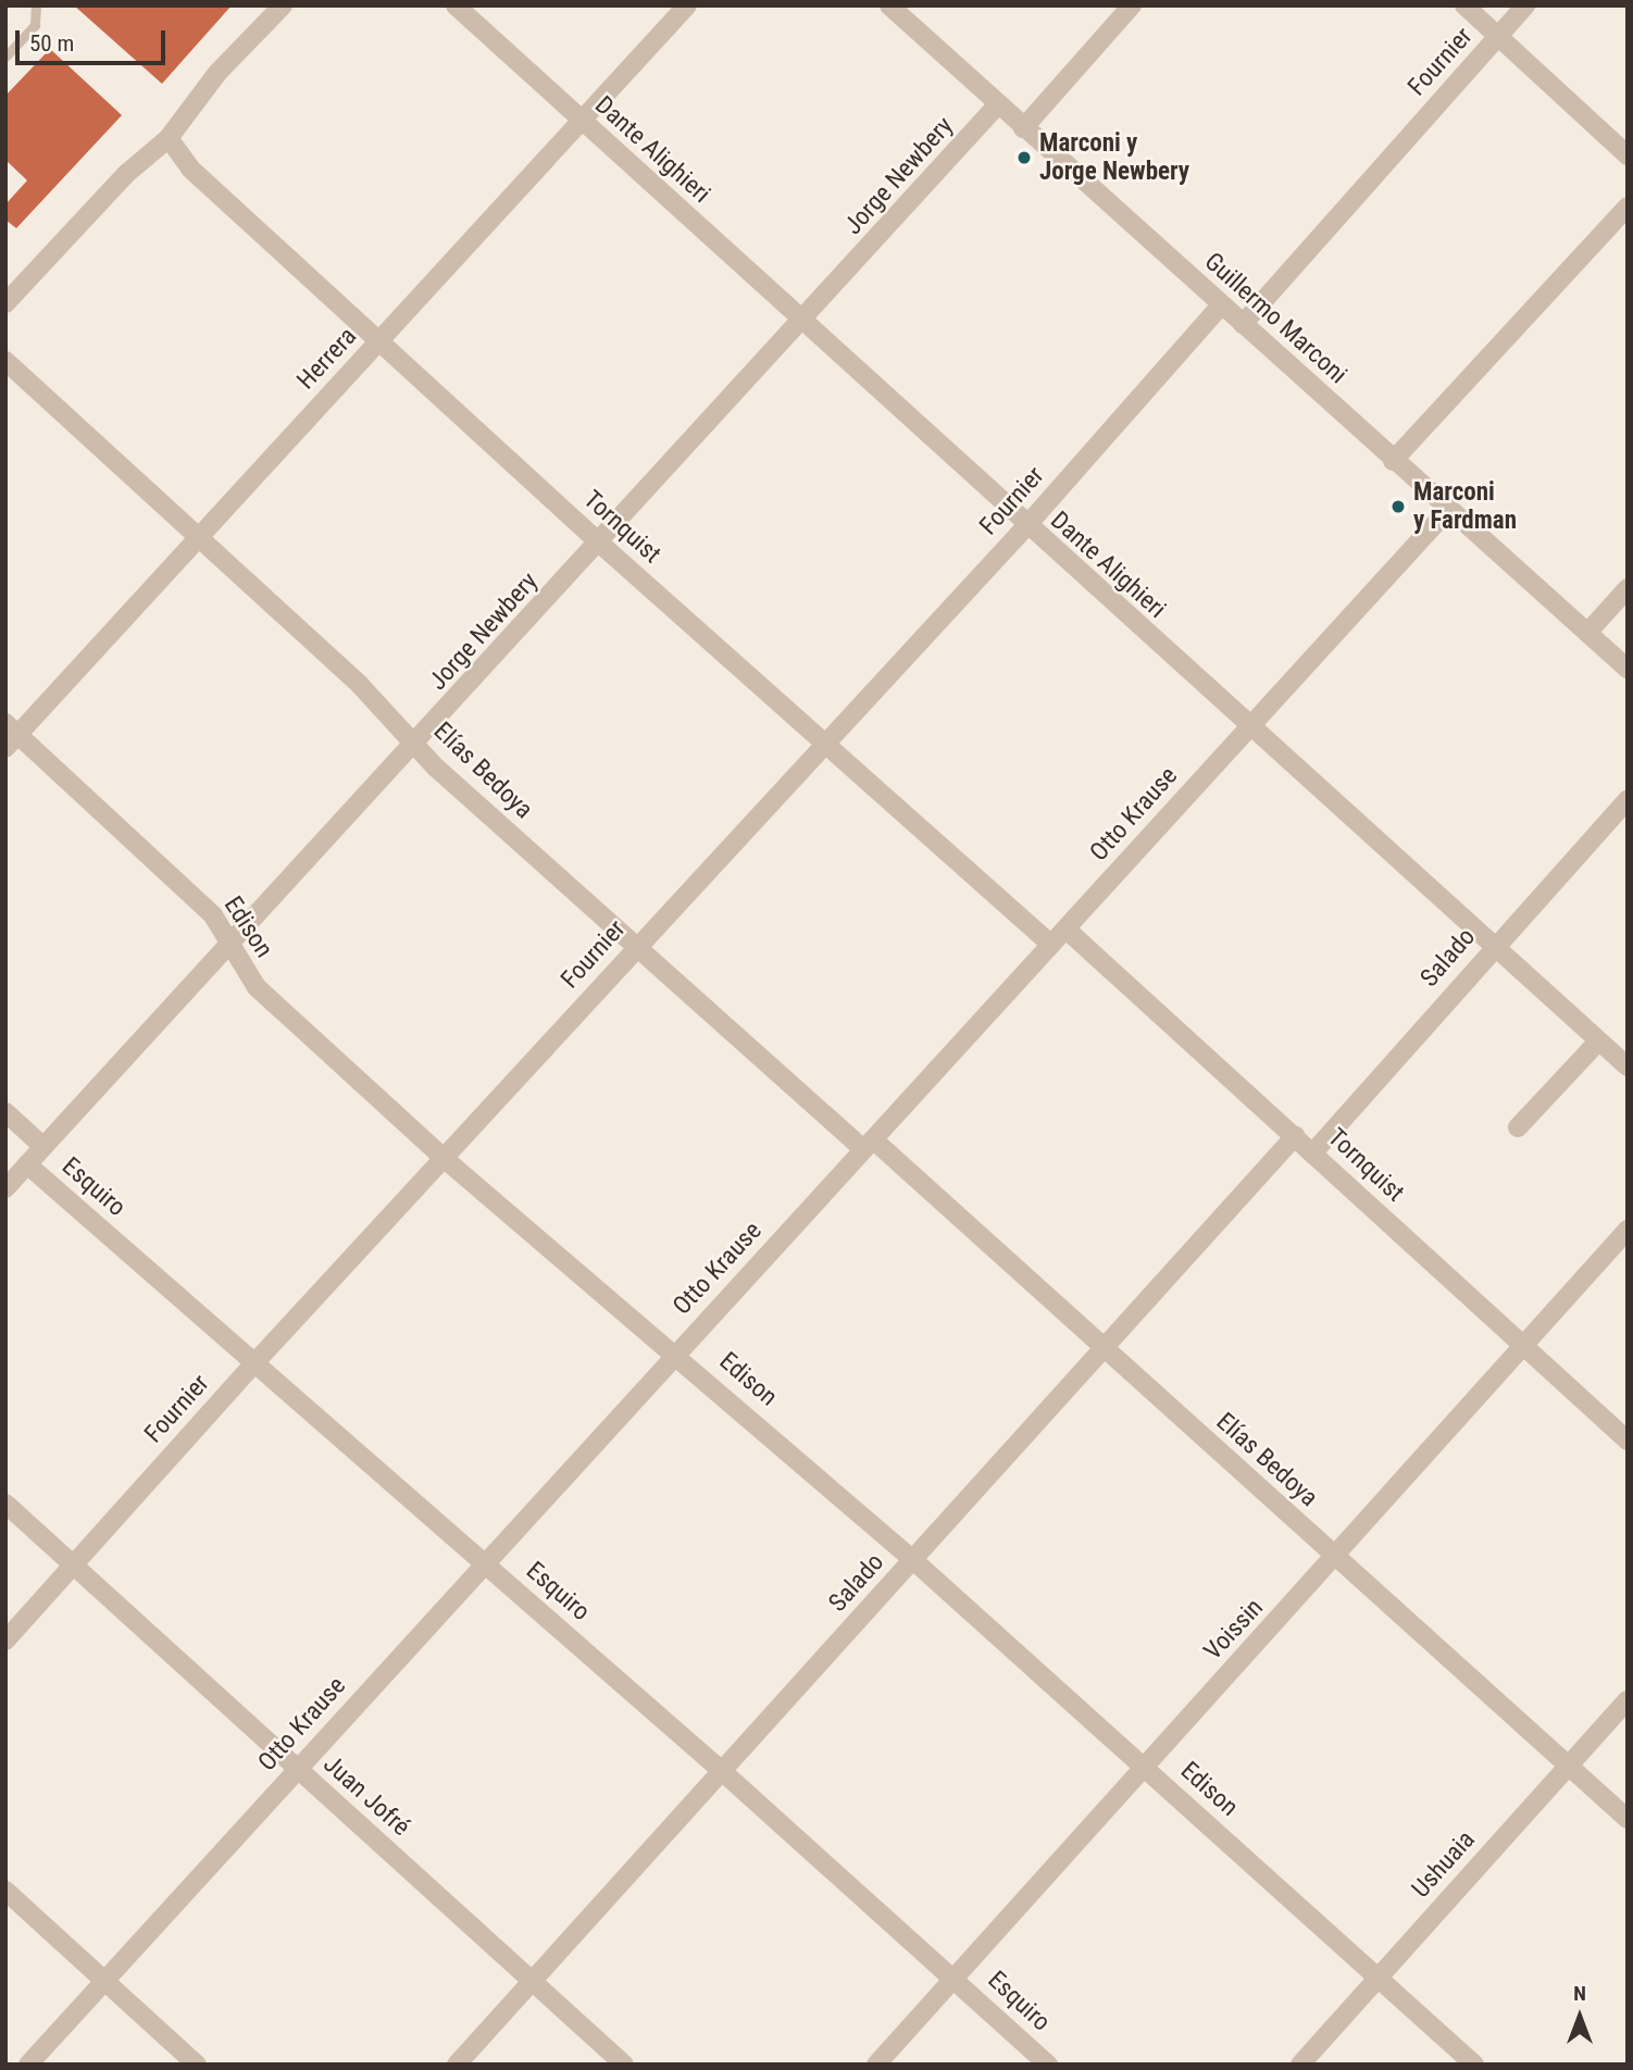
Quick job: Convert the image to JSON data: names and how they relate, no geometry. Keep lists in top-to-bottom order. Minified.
{"streets":{"street":["Fournier","Dante Alighieri","Jorge Newbery","Guillermo Marconi","Herrera","Tornquist","Elías Bedoya","Otto Krause","Edison","Salado","Esquiro","Voissin","Juan Jofré","Ushuaia"]},"crossings":[["Fournier","Dante Alighieri"],["Fournier","Guillermo Marconi"],["Fournier","Tornquist"],["Fournier","Elías Bedoya"],["Fournier","Edison"],["Fournier","Esquiro"],["Fournier","Juan Jofré"],["Dante Alighieri","Jorge Newbery"],["Dante Alighieri","Herrera"],["Dante Alighieri","Otto Krause"],["Dante Alighieri","Salado"],["Jorge Newbery","Guillermo Marconi"],["Jorge Newbery","Tornquist"],["Jorge Newbery","Elías Bedoya"],["Jorge Newbery","Edison"],["Jorge Newbery","Esquiro"],["Guillermo Marconi","Otto Krause"],["Herrera","Tornquist"],["Herrera","Elías Bedoya"],["Herrera","Edison"],["Tornquist","Otto Krause"],["Tornquist","Salado"],["Tornquist","Voissin"],["Elías Bedoya","Otto Krause"],["Elías Bedoya","Salado"],["Elías Bedoya","Voissin"],["Elías Bedoya","Ushuaia"],["Otto Krause","Edison"],["Otto Krause","Esquiro"],["Otto Krause","Juan Jofré"],["Edison","Salado"],["Edison","Voissin"],["Edison","Ushuaia"],["Salado","Esquiro"],["Salado","Juan Jofré"],["Esquiro","Voissin"]],"places":["Marconi y Jorge Newbery","Marconi y Fardman"],"scale_bar":"50 m","north":"top"}
